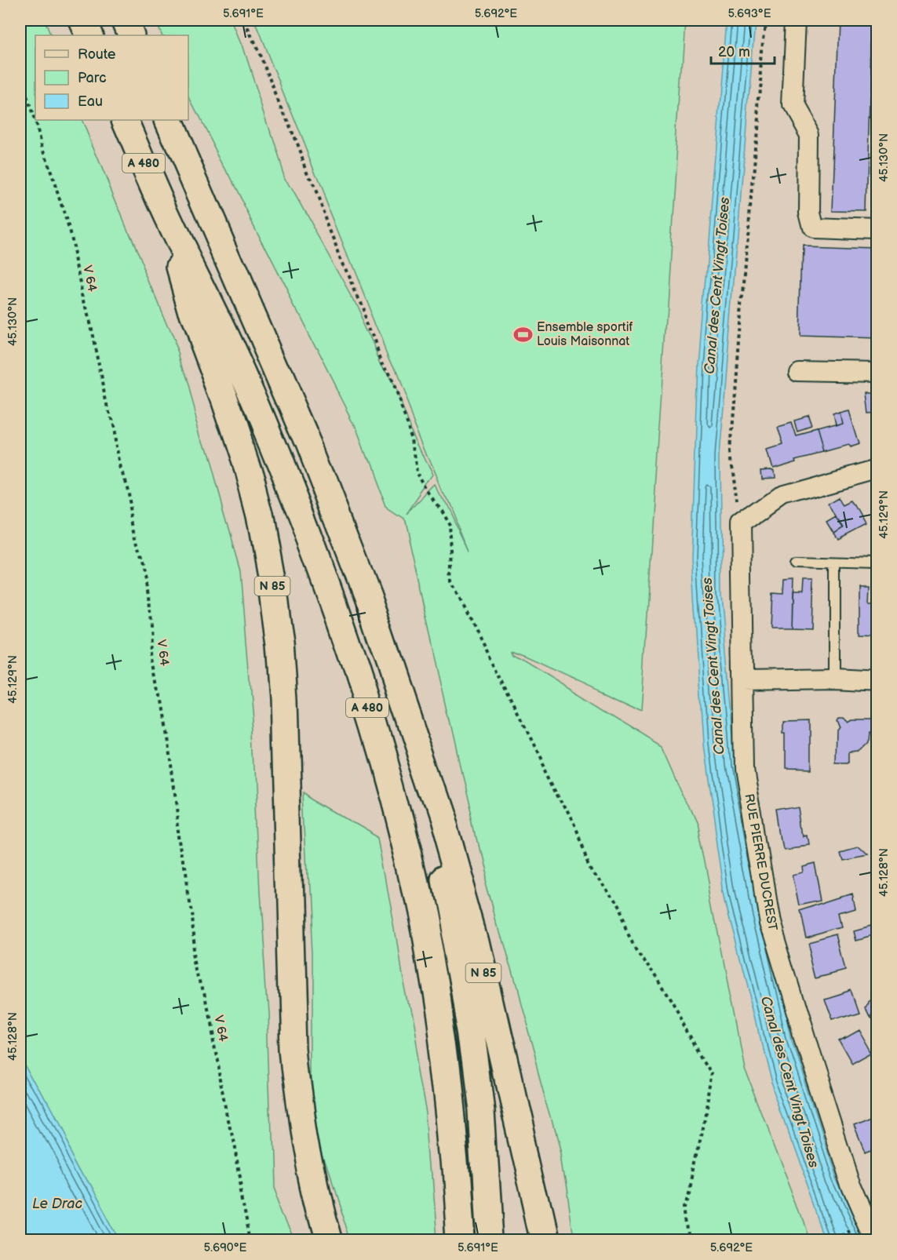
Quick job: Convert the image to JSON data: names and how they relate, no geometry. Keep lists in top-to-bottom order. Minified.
{"streets":{"highway":["A 480","N 85"],"street":["RUE PIERRE DUCREST"],"path":["V 64"]},"crossings":[["A 480","N 85"]],"water":["Canal des Cent Vingt Toises","Le Drac"],"places":{"sports":["Ensemble sportif Louis Maisonnat"]},"legend":["Route","Parc","Eau"],"scale_bar":"20 m","coordinates":["5.691°E","5.692°E","5.693°E","45.130°N","45.129°N","45.128°N","5.690°E"]}
